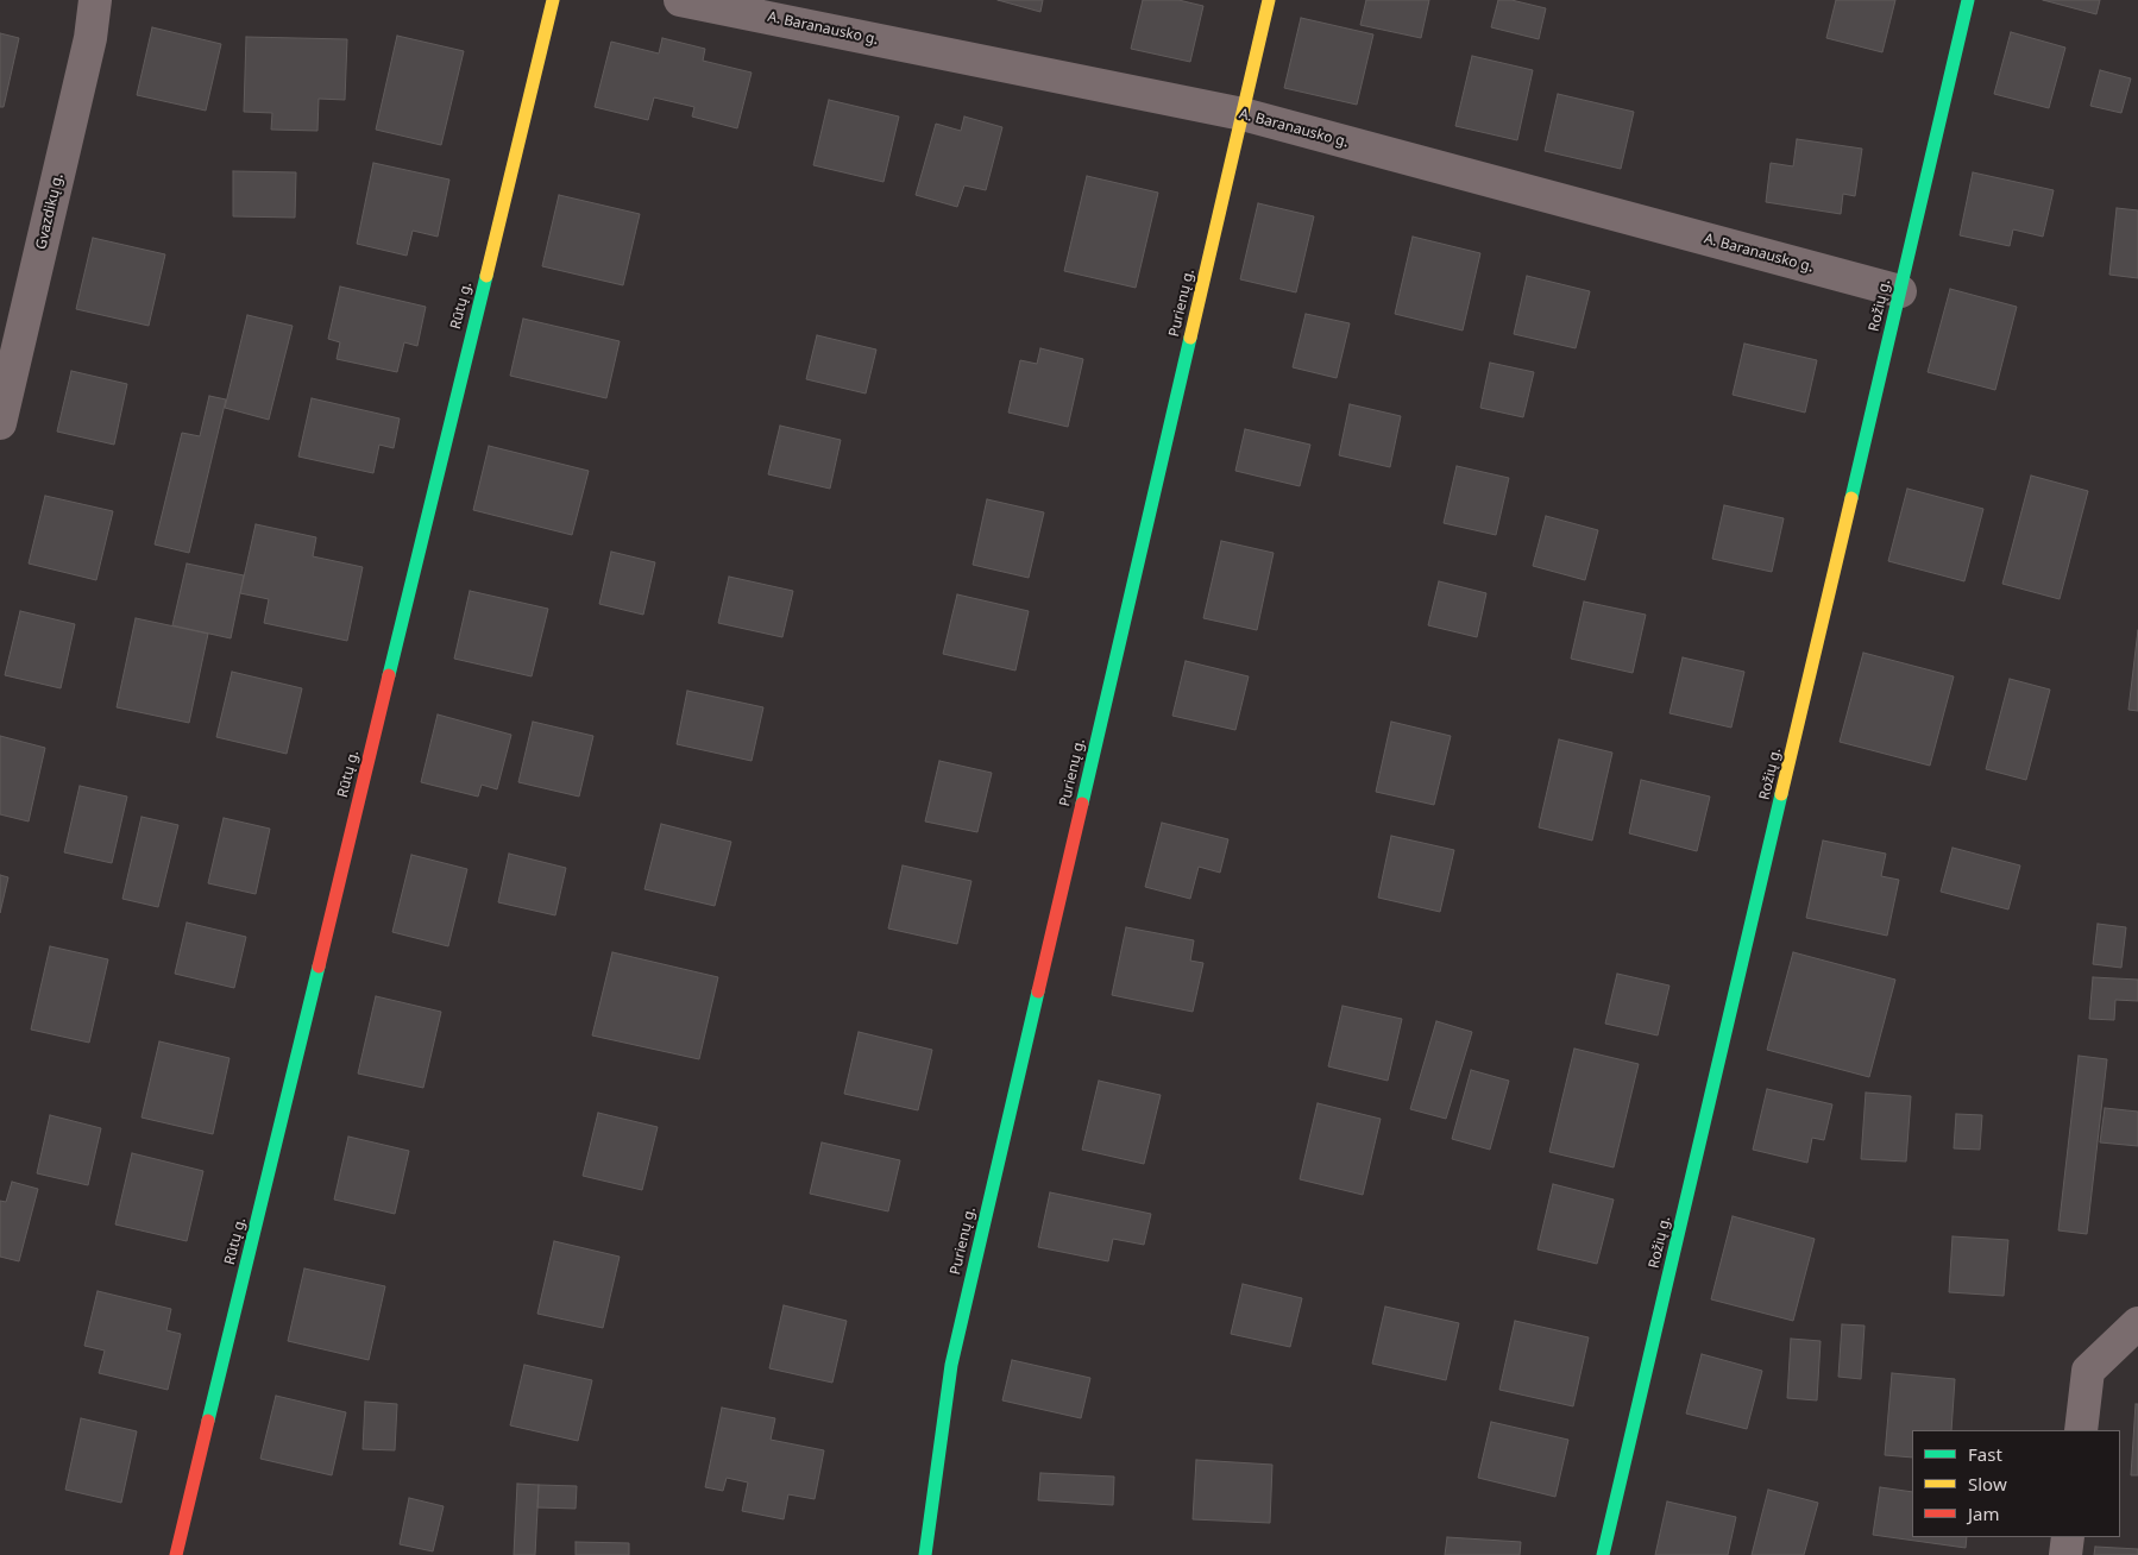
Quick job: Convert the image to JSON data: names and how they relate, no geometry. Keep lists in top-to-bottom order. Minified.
{"streets":{"street":["A. Baranausko g.","Gvazdikų g.","Purienų g.","Rūtų g.","Rožių g."]},"crossings":[["A. Baranausko g.","Purienų g."],["A. Baranausko g.","Rožių g."]],"legend":["Fast","Slow","Jam"]}
